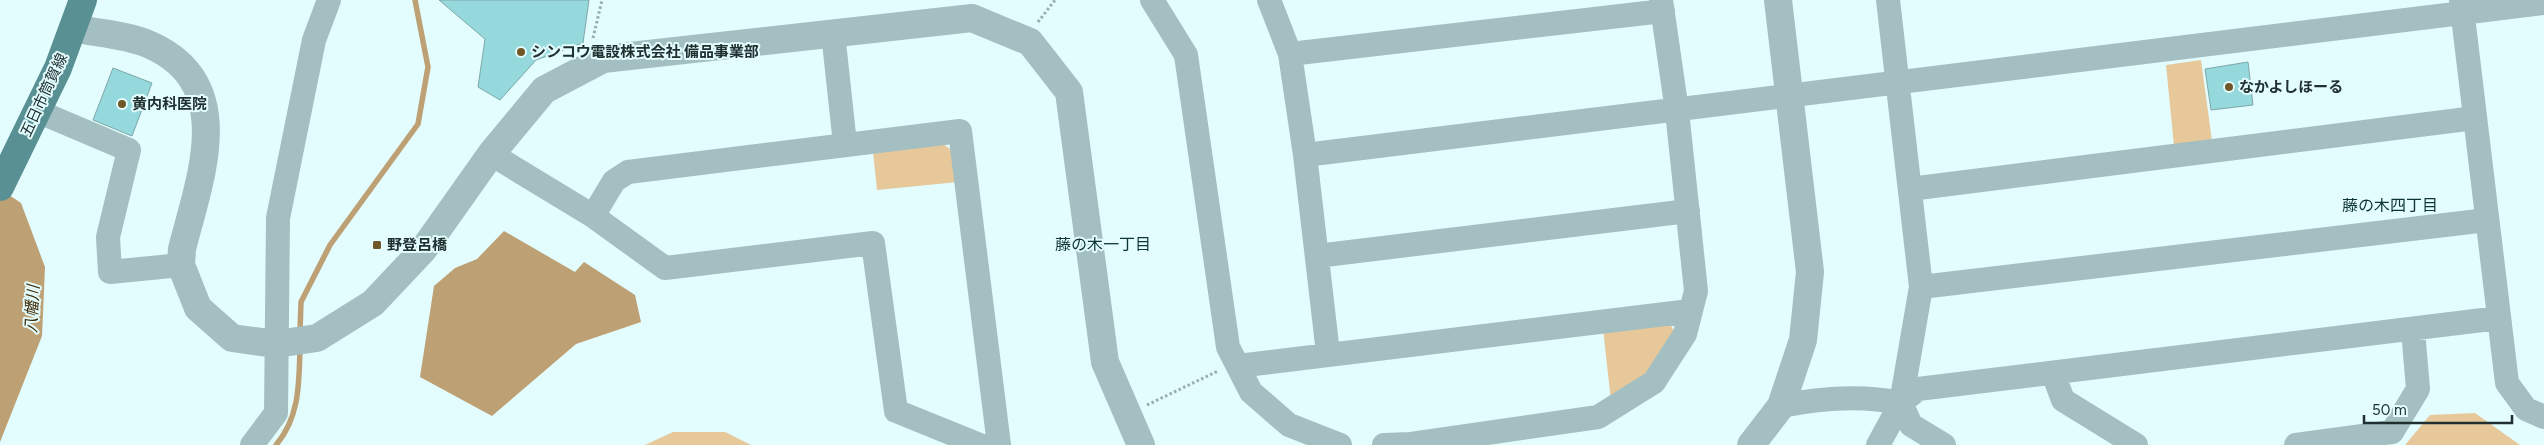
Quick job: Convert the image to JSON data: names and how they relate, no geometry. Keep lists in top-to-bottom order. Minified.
{"streets":{"main road":["五日市筒賀線"]},"districts":["藤の木四丁目","藤の木一丁目"],"water":["八幡川"],"places":{"other":["シンコウ電設株式会社 備品事業部","なかよしほーる","黄内科医院"],"transit":["野登呂橋"]},"scale_bar":"50 m"}
